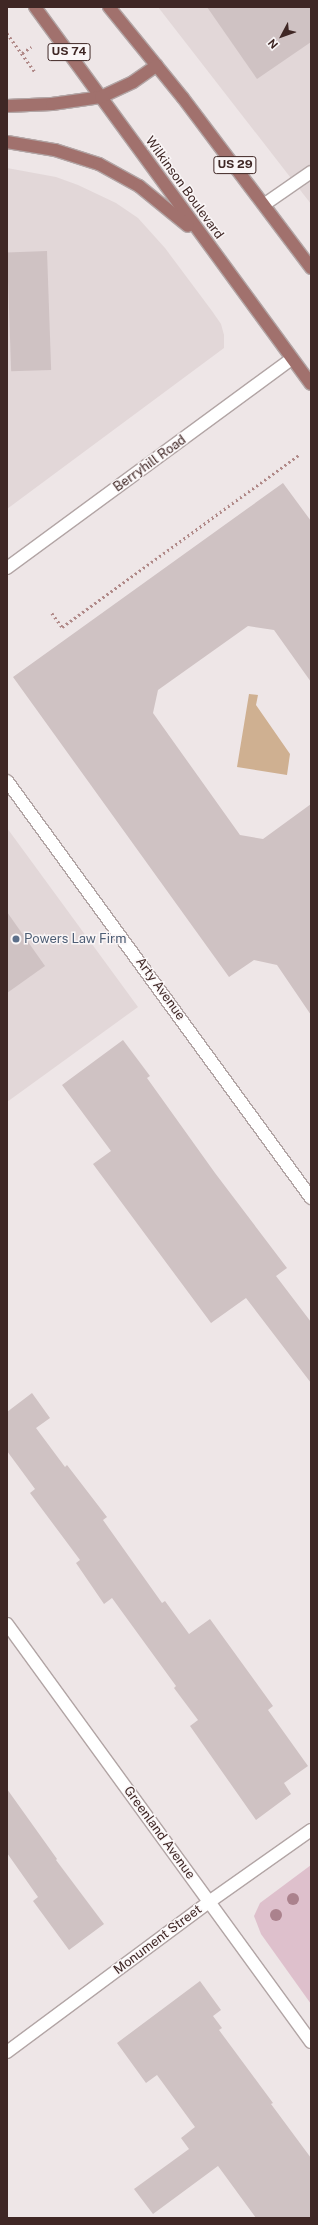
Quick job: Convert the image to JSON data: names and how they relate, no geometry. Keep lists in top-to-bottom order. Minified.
{"streets":{"main road":["US 74","US 29","Wilkinson Boulevard"],"street":["Berryhill Road","Arty Avenue","Greenland Avenue","Monument Street"]},"crossings":[["Wilkinson Boulevard","Berryhill Road"],["Greenland Avenue","Monument Street"]],"places":["Powers Law Firm"],"north":"bottom left"}
